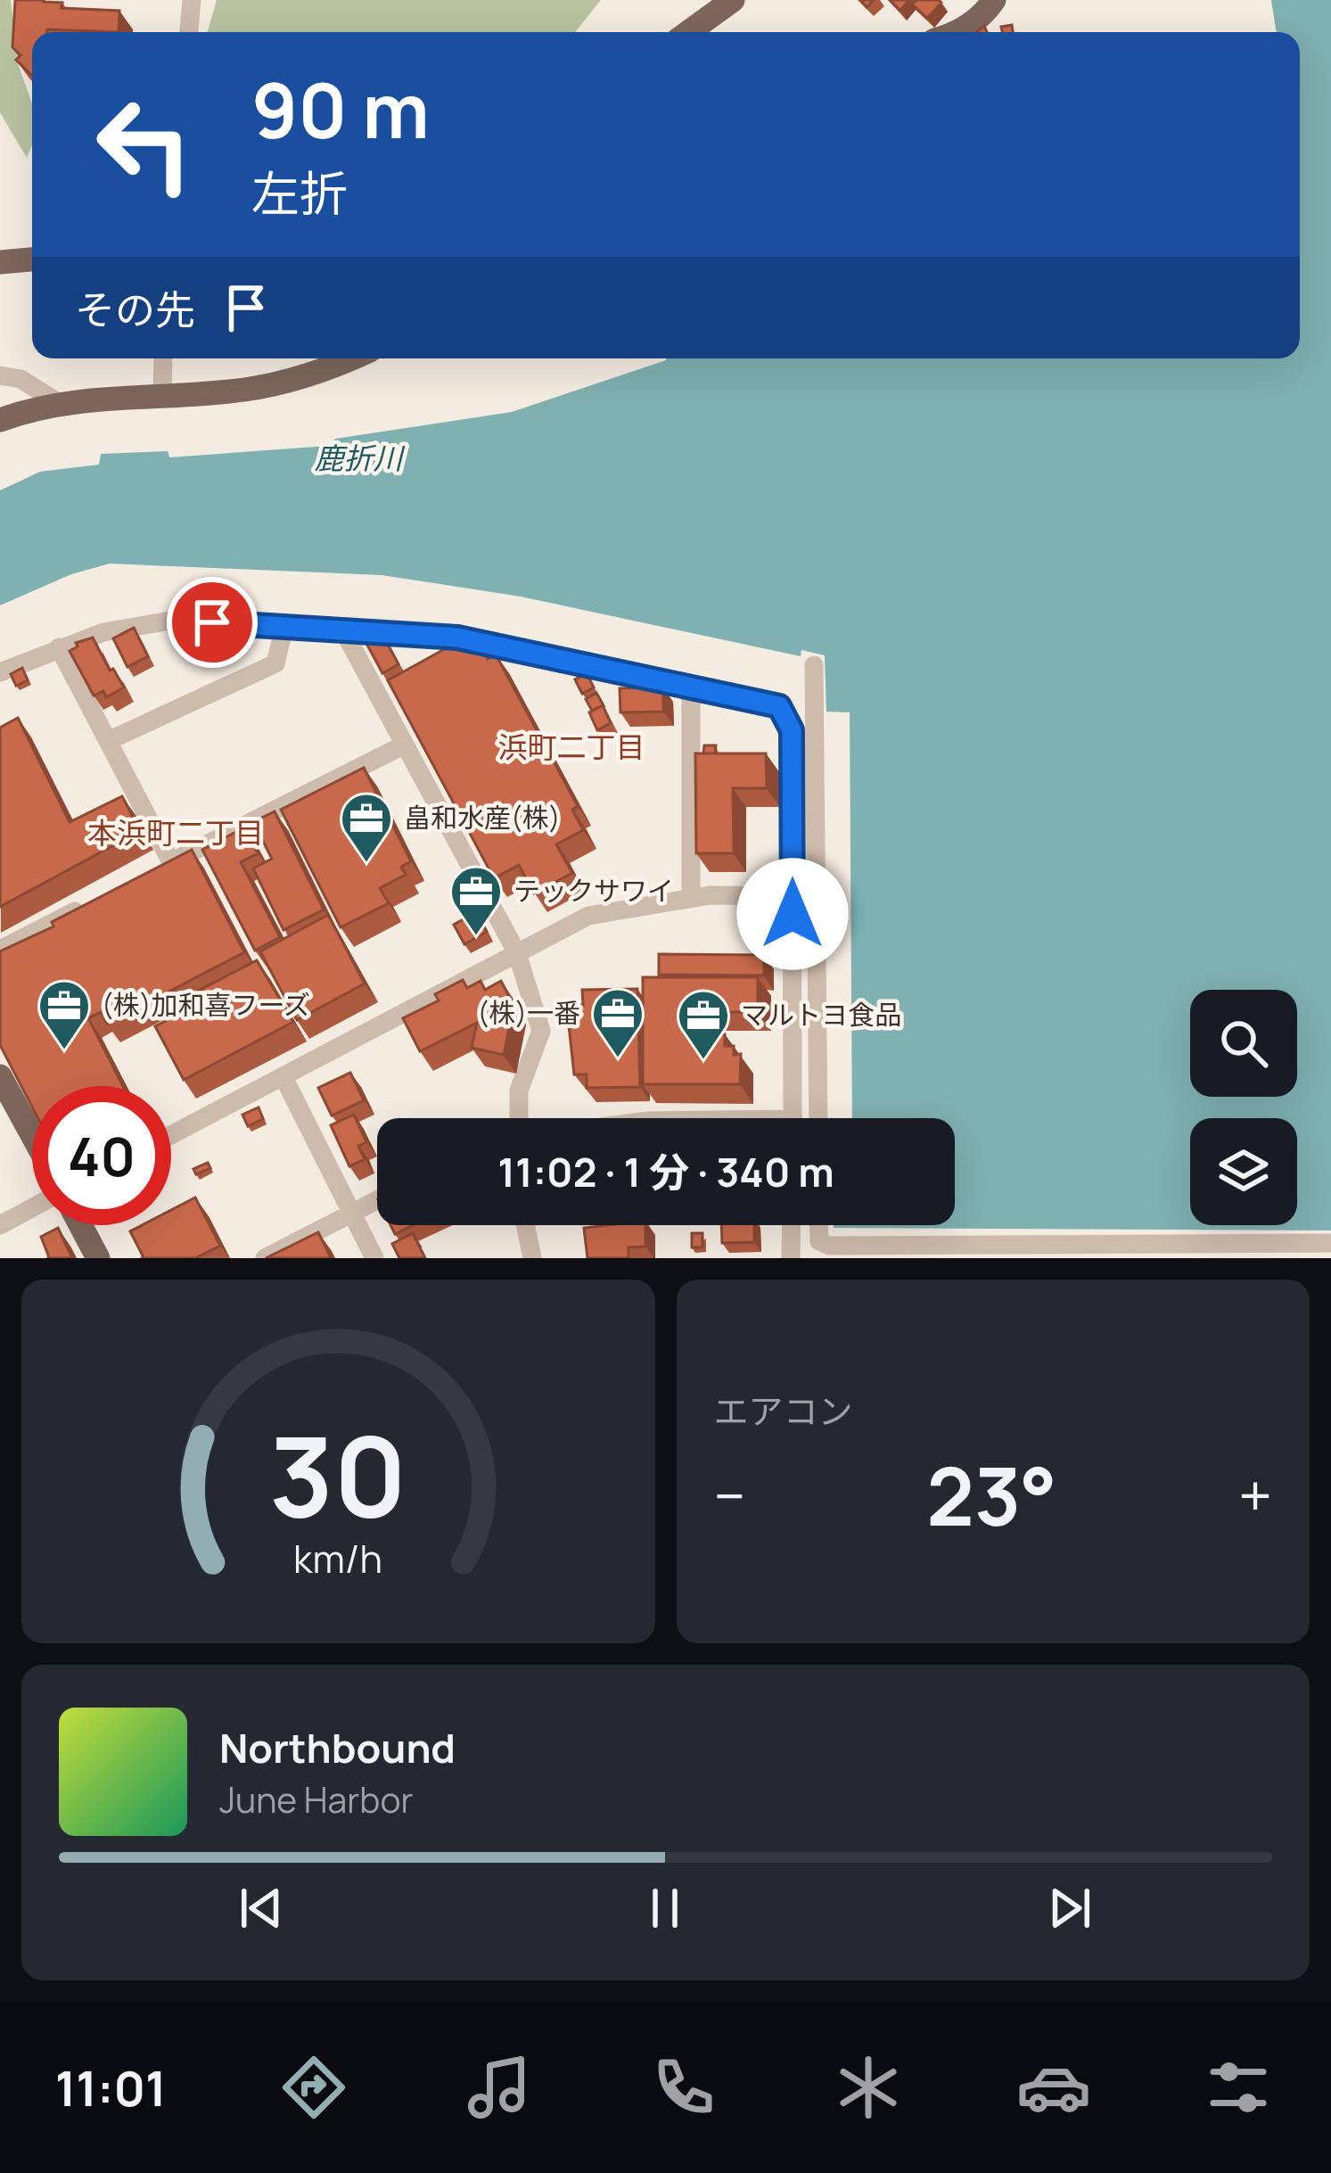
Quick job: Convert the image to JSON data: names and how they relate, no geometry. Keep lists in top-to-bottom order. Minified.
{"districts":["浜町二丁目","本浜町二丁目"],"water":["鹿折川"],"places":{"office":["畠和水産(株)","テックサワイ","(株)加和喜フーズ","(株)一番","マルトヨ食品"]},"page":{"turn":["90 m","左折"],"then":"その先","limit":"40","trip":"11:02 · 1 分 · 340 m","tile":"エアコン","heat":["−","23°","+"],"song":["Northbound","June Harbor"],"tabs":"11:01","gauge":["30","km/h"]}}
